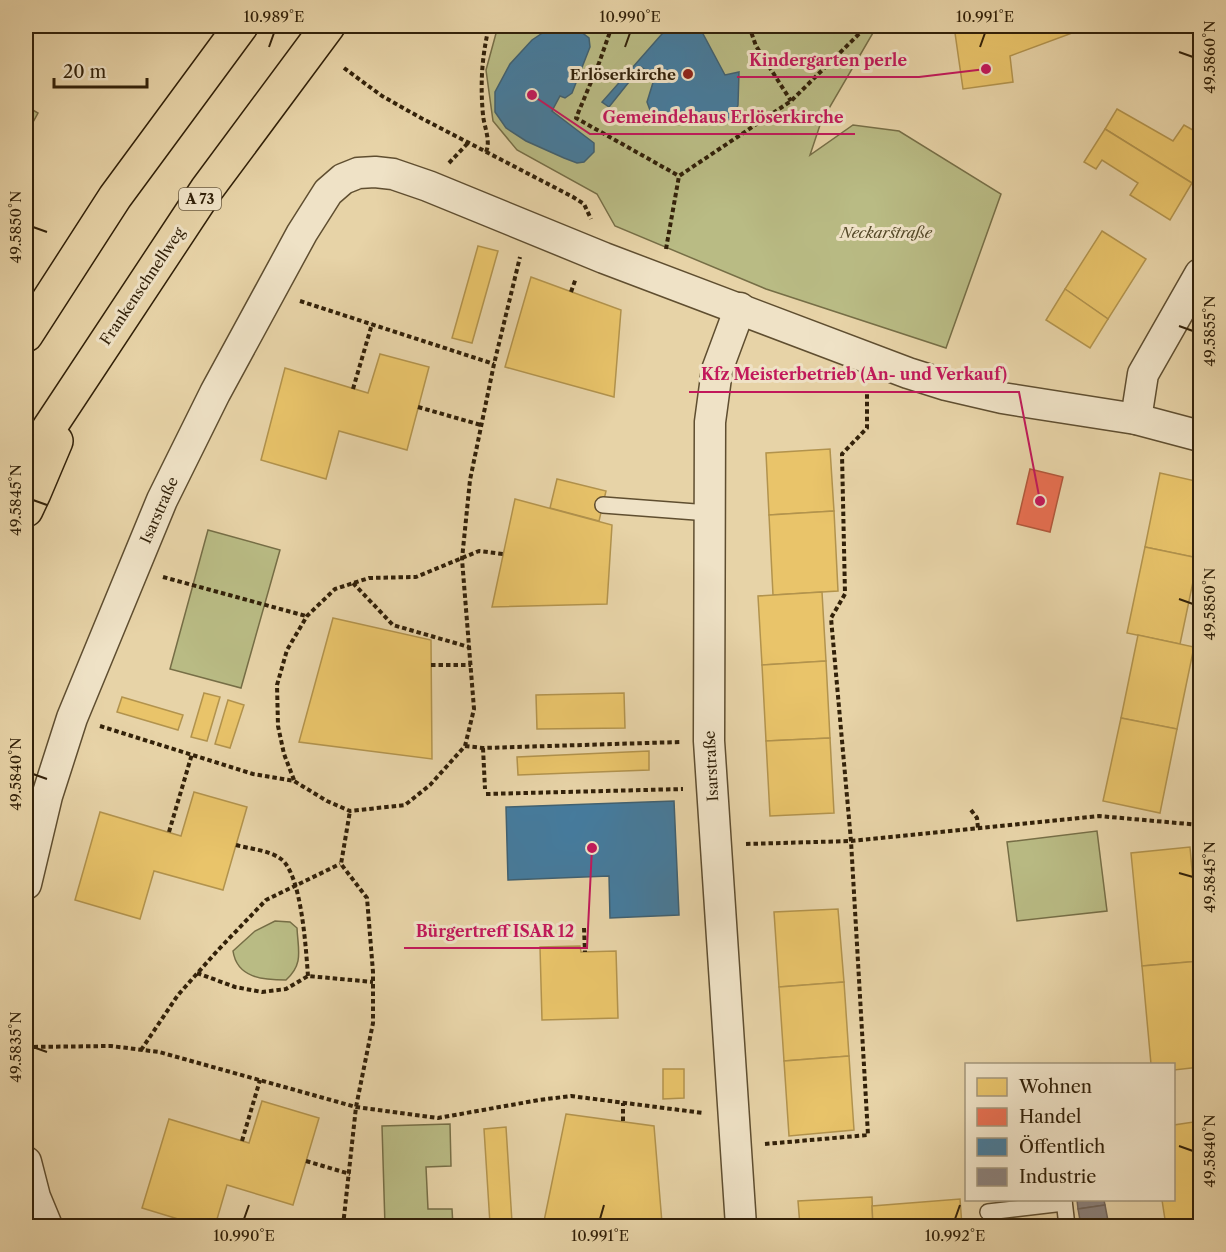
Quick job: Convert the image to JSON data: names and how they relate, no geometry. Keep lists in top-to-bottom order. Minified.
{"streets":{"highway":["A 73","Frankenschnellweg"],"street":["Isarstraße"]},"parks":["Neckarstraße"],"places":["Kindergarten perle","Erlöserkirche","Gemeindehaus Erlöserkirche","Kfz Meisterbetrieb (An- und Verkauf)","Bürgertreff ISAR 12"],"legend":["Wohnen","Handel","Öffentlich","Industrie"],"scale_bar":"20 m","coordinates":["10.989°E","10.990°E","10.991°E","49.5860°N","49.5850°N","49.5855°N","49.5845°N","49.5840°N","49.5835°N","10.992°E"]}
